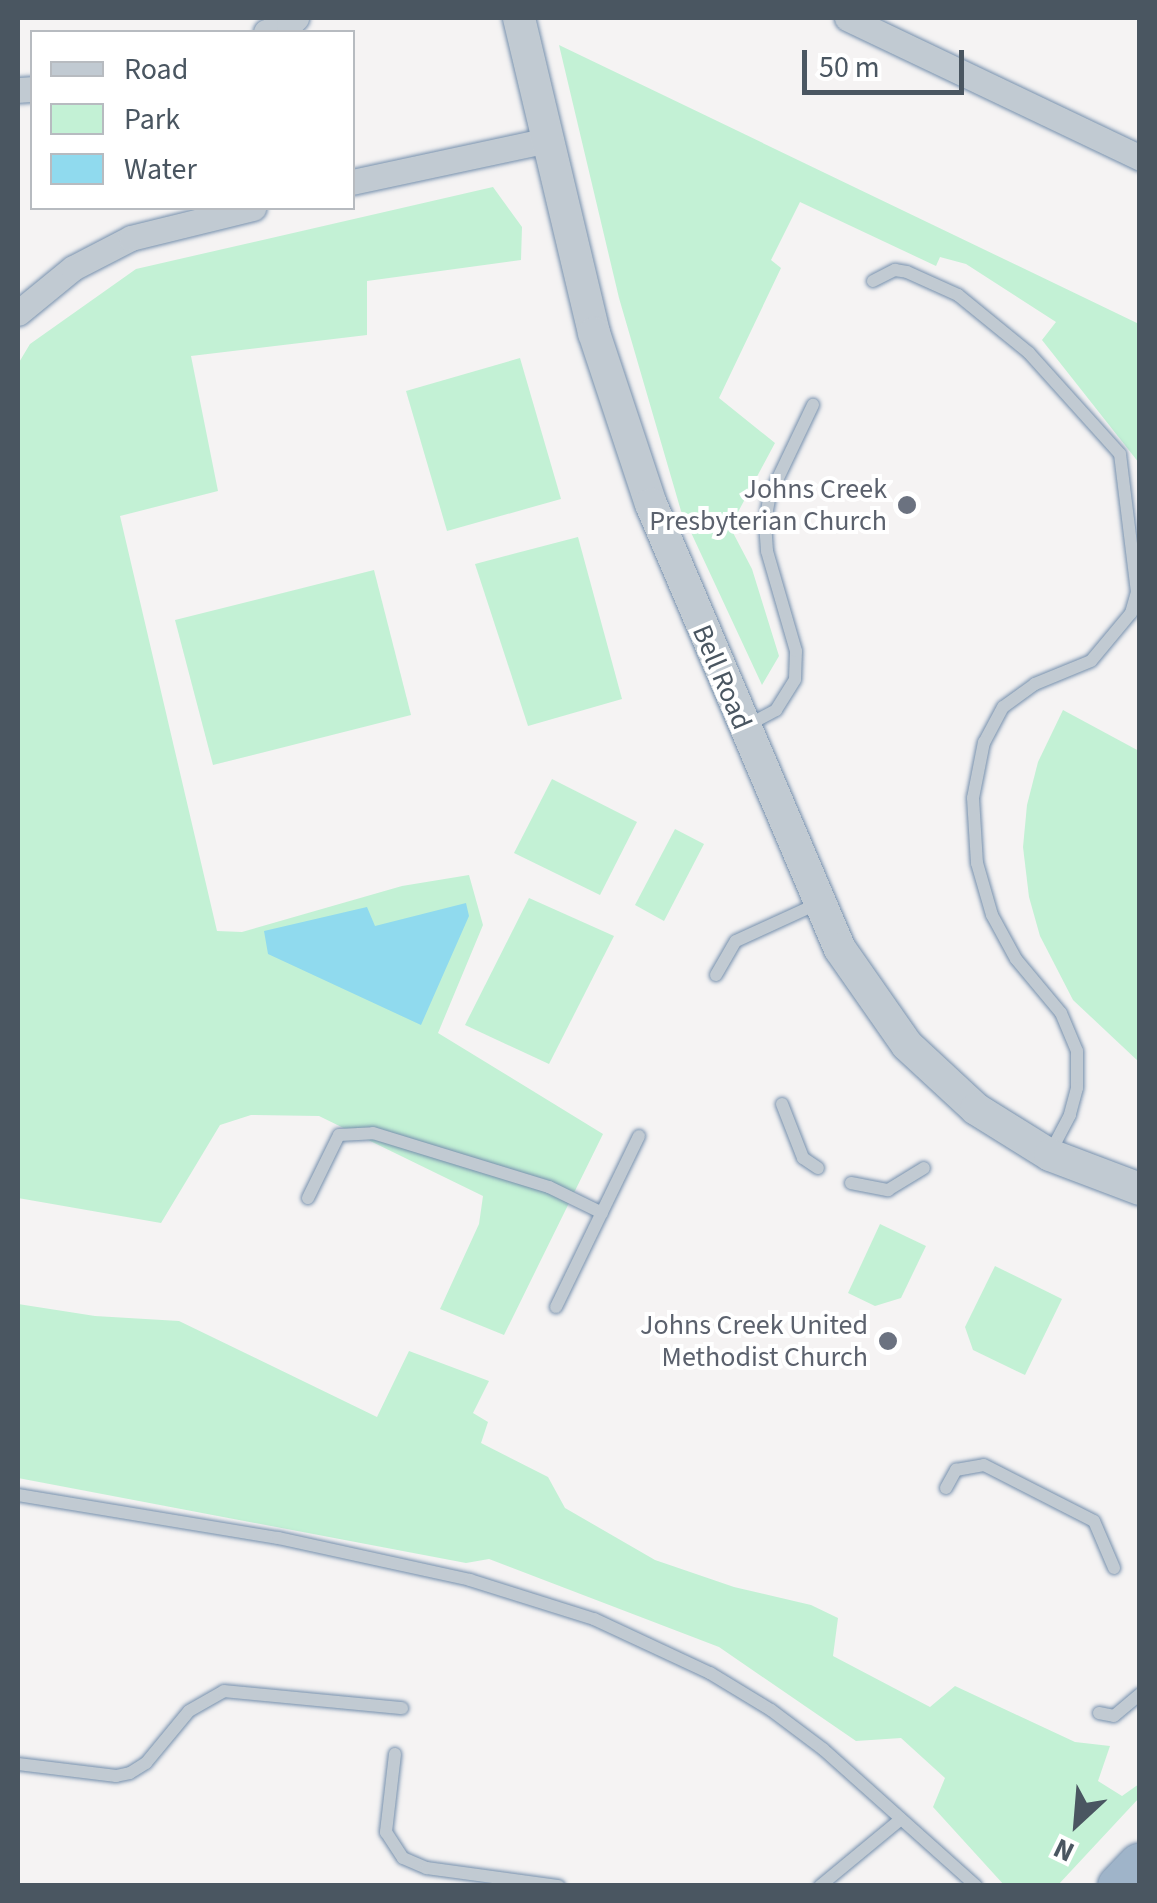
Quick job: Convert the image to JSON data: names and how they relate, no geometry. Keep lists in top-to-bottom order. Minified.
{"streets":{"street":["Bell Road"]},"places":["Johns Creek Presbyterian Church","Johns Creek United Methodist Church"],"legend":["Road","Park","Water"],"scale_bar":"50 m","north":"bottom left"}
